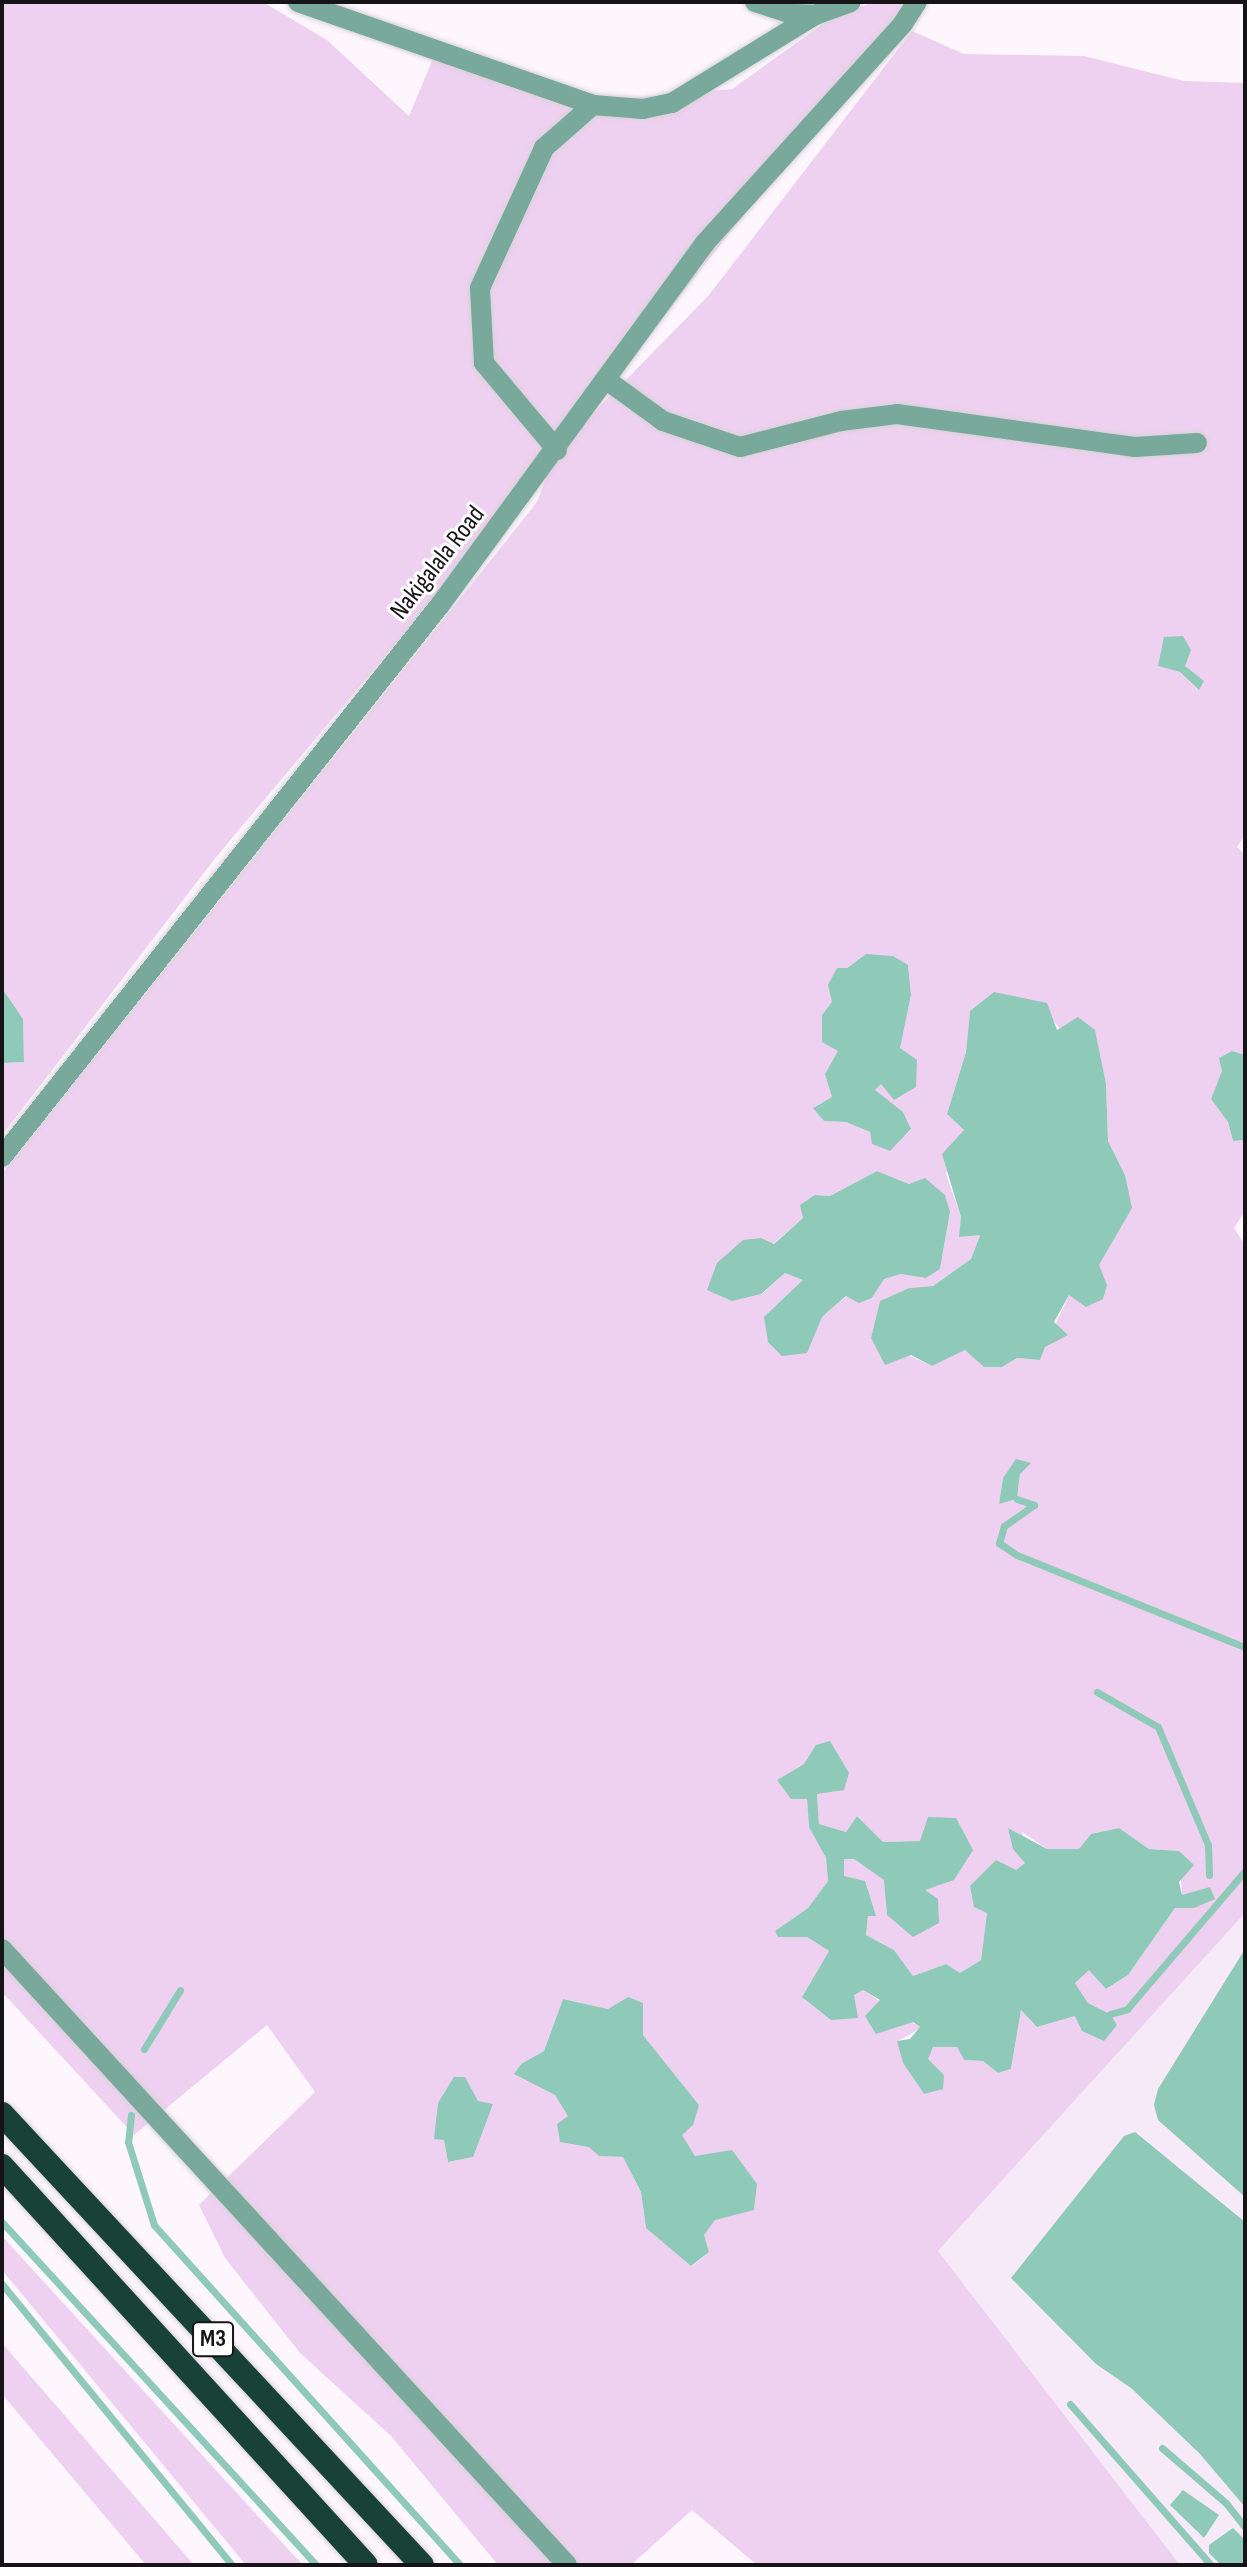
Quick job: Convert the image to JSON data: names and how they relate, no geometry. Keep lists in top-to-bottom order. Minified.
{"streets":{"highway":["M3"],"street":["Nakigalala Road"]}}
